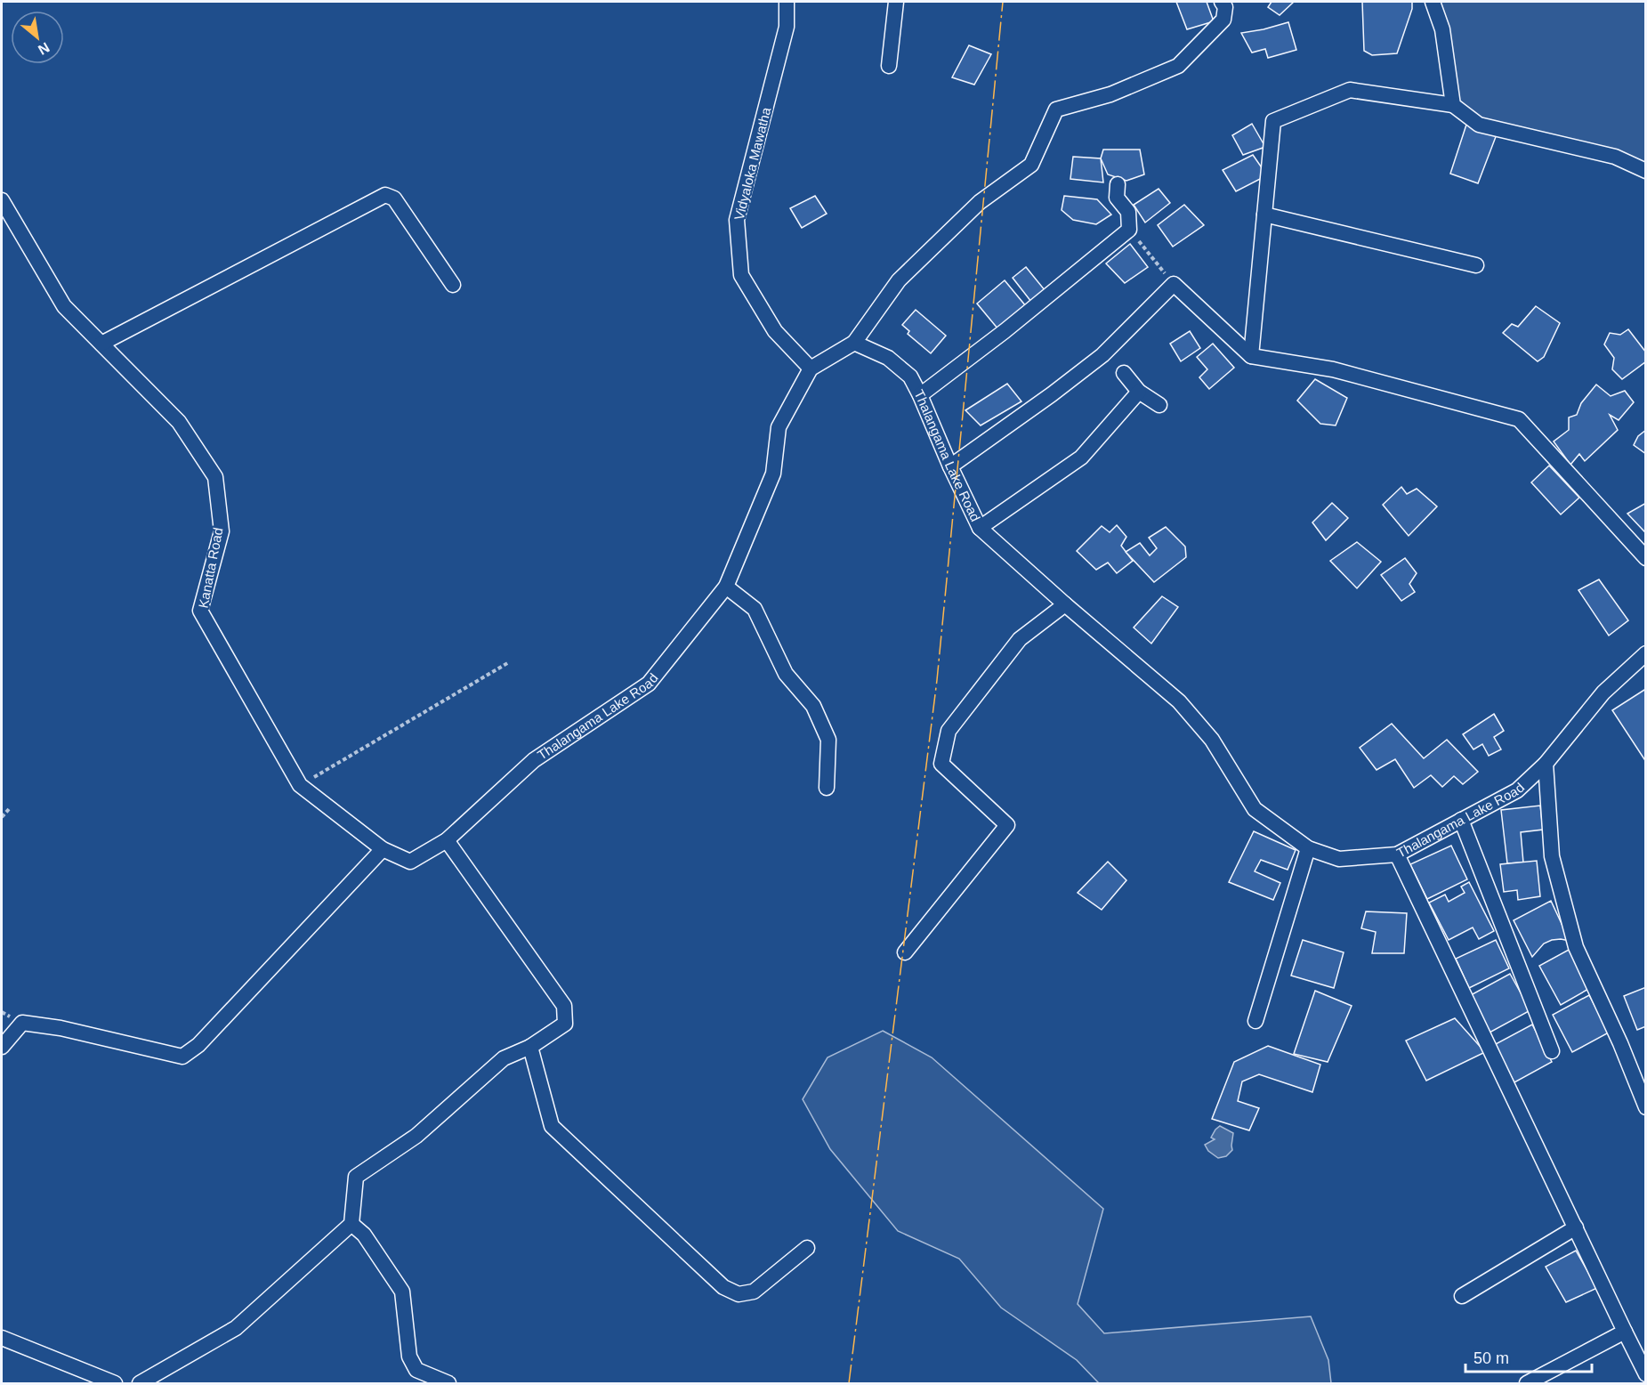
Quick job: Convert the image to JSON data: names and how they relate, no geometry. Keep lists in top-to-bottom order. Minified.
{"streets":{"street":["Vidyaloka Mawatha","Thalangama Lake Road","Kanatta Road"]},"crossings":[["Vidyaloka Mawatha","Thalangama Lake Road"],["Thalangama Lake Road","Kanatta Road"]],"scale_bar":"50 m","north":"bottom right"}
